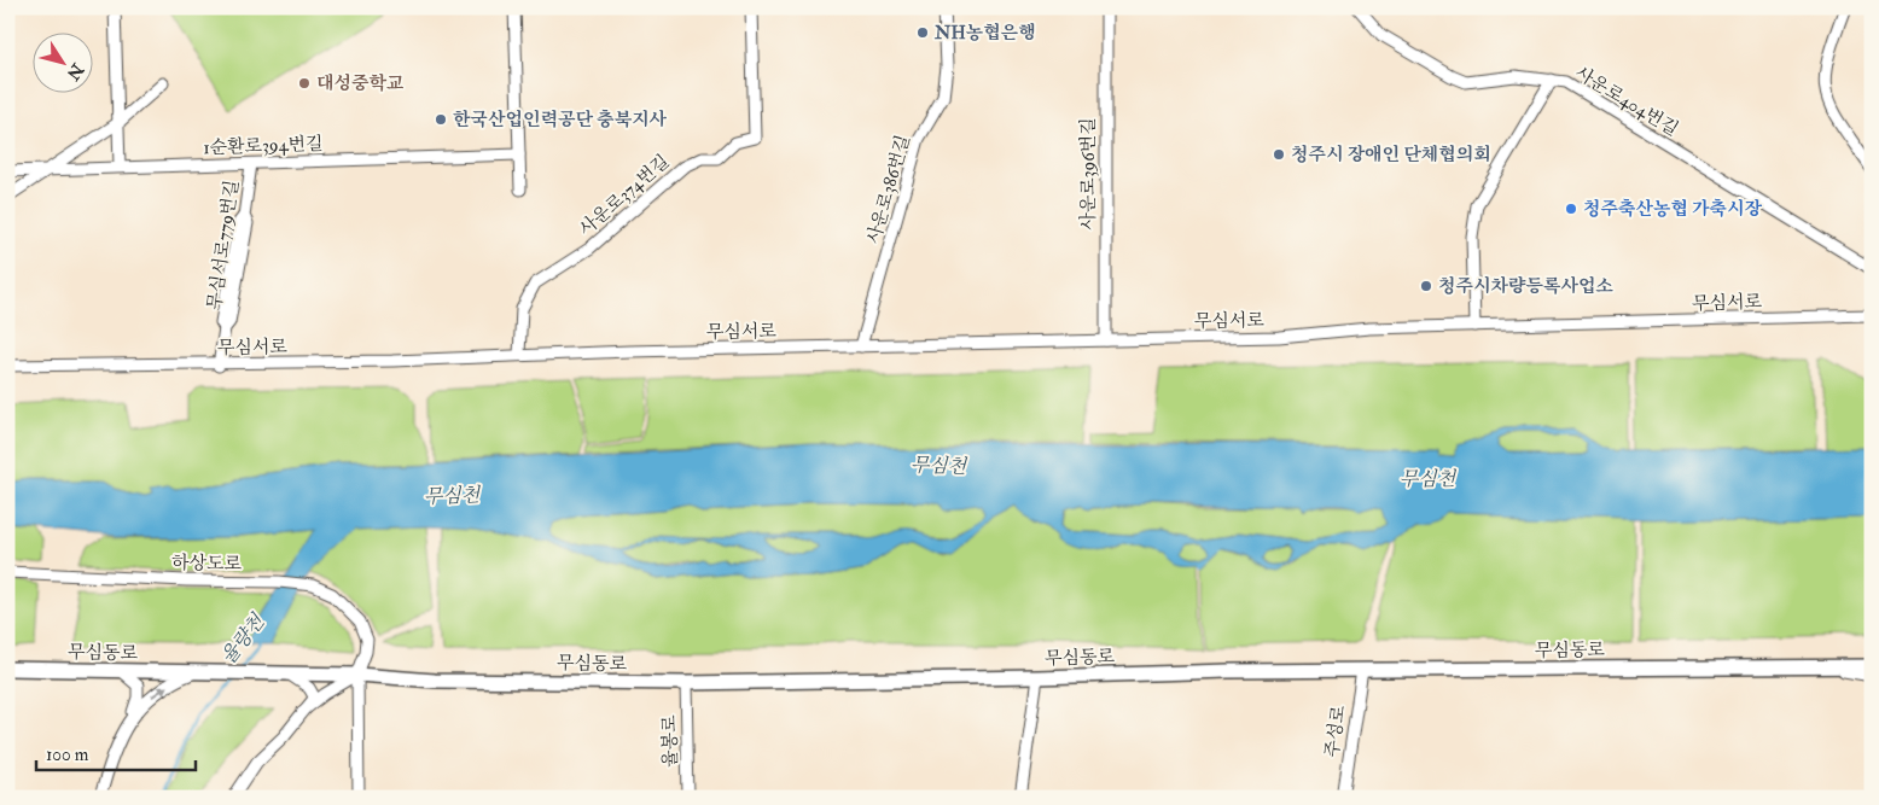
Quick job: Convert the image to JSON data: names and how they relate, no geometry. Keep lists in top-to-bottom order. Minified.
{"streets":{"main road":["무심동로"],"street":["사운로404번길","1순환로394번길","사운로396번길","사운로386번길","사운로374번길","무심서로779번길","무심서로","하상도로","주성로","율봉로"]},"crossings":[["1순환로394번길","무심서로779번길"],["사운로396번길","무심서로"],["사운로386번길","무심서로"],["사운로374번길","무심서로"],["무심서로779번길","무심서로"],["하상도로","무심동로"],["무심동로","주성로"],["무심동로","율봉로"]],"water":["무심천","율량천"],"places":["NH농협은행","대성중학교","한국산업인력공단 충북지사","청주시 장애인 단체협의회","청주축산농협 가축시장","청주시차량등록사업소"],"scale_bar":"100 m","north":"bottom right"}
